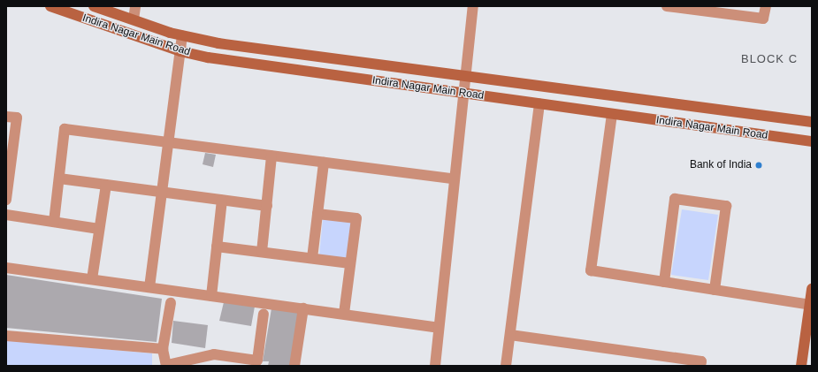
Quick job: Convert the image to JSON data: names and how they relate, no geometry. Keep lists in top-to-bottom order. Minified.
{"streets":{"street":["Indira Nagar Main Road"]},"districts":["BLOCK C"],"places":["Bank of India"]}
